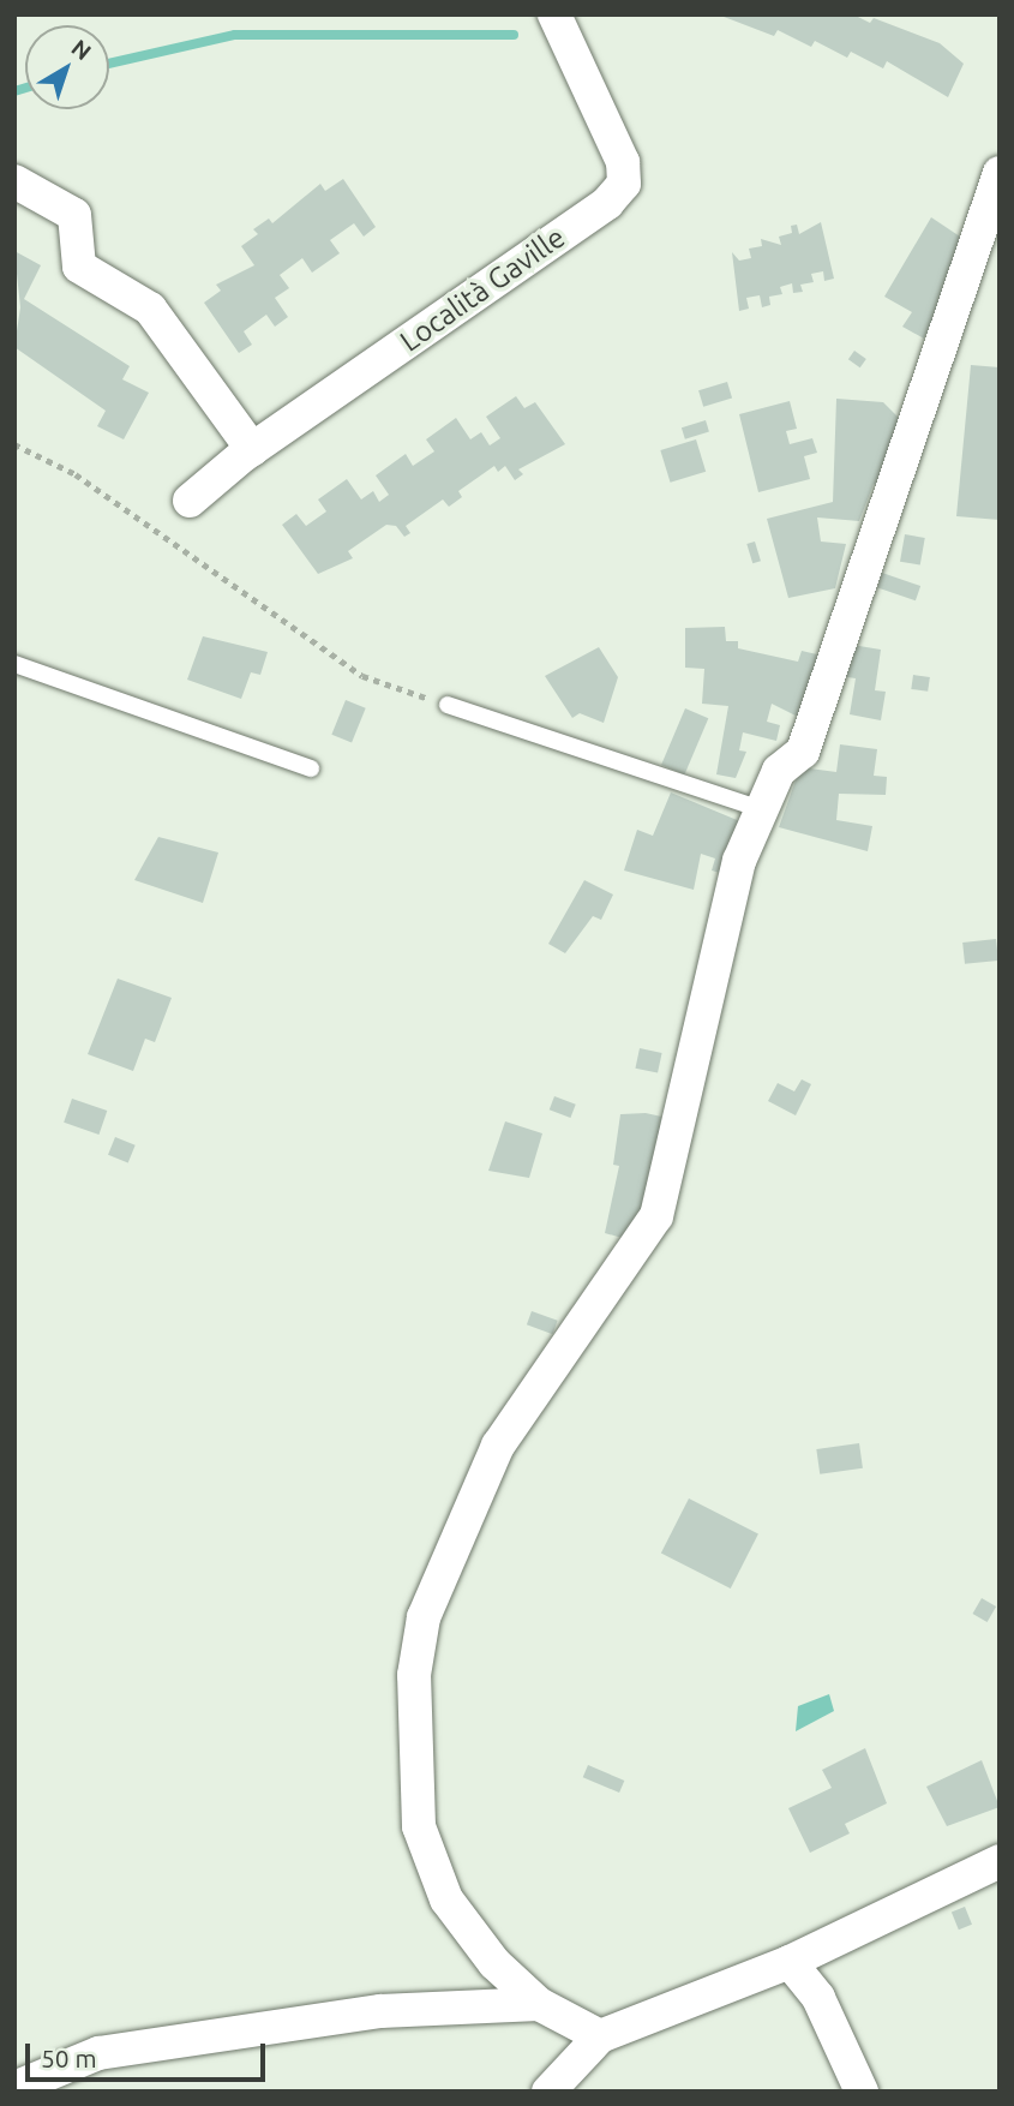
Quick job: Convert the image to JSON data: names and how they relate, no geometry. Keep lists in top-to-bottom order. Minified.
{"streets":{"street":["Località Gaville"]},"scale_bar":"50 m","north":"top right"}
